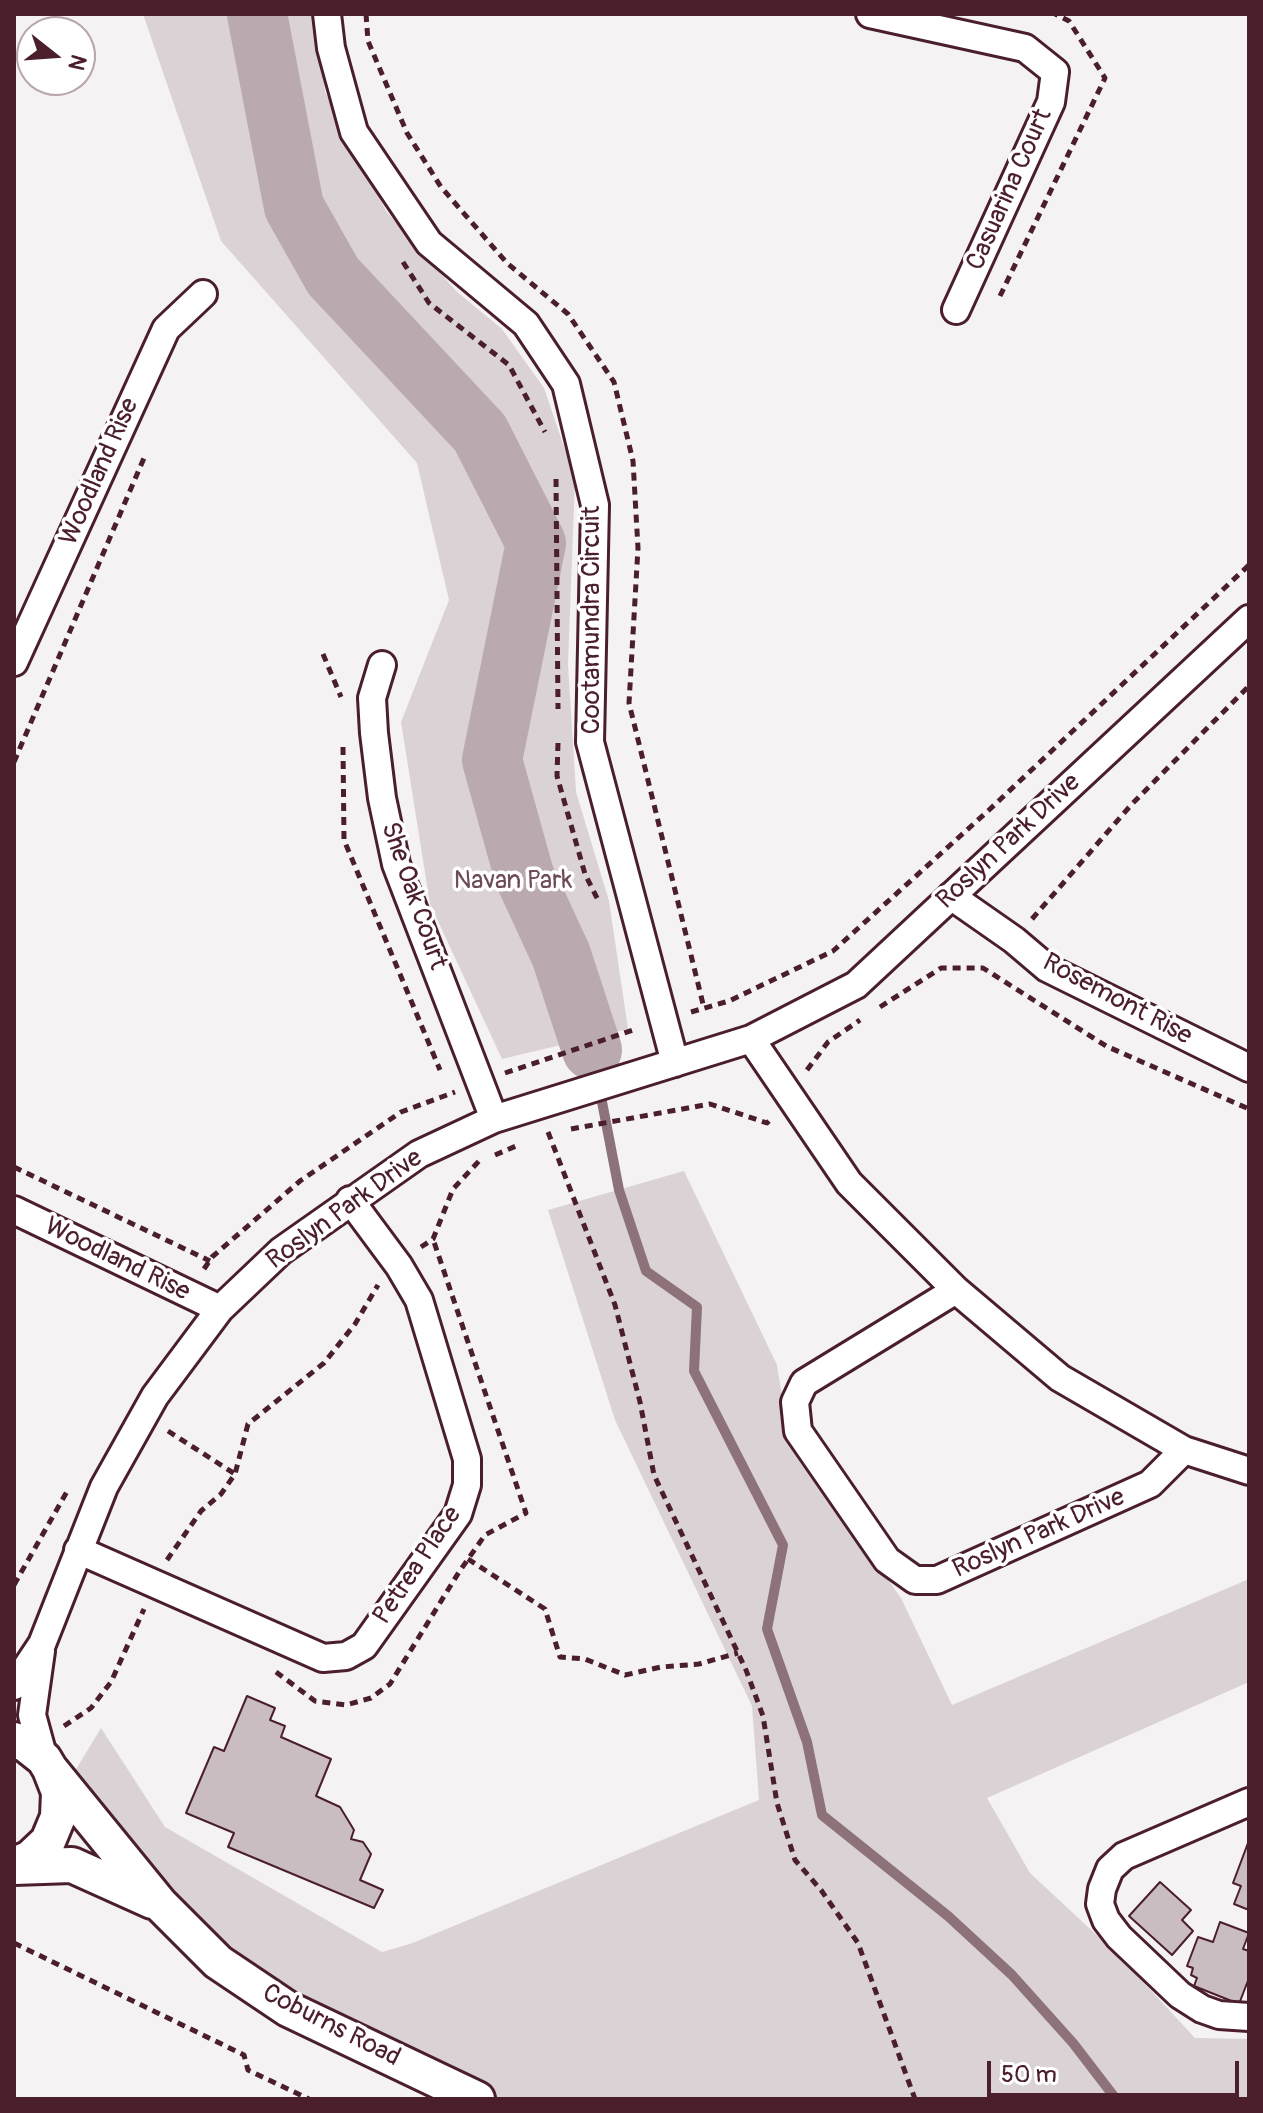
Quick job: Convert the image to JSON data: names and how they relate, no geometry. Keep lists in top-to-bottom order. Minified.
{"streets":{"street":["Casuarina Court","Woodland Rise","Cootamundra Circuit","Roslyn Park Drive","She Oak Court","Rosemont Rise","Petrea Place","Coburns Road"]},"crossings":[["Woodland Rise","Roslyn Park Drive"],["Cootamundra Circuit","Roslyn Park Drive"],["Roslyn Park Drive","She Oak Court"],["Roslyn Park Drive","Rosemont Rise"],["Roslyn Park Drive","Petrea Place"],["Roslyn Park Drive","Coburns Road"]],"parks":["Navan Park"],"scale_bar":"50 m","north":"right"}
